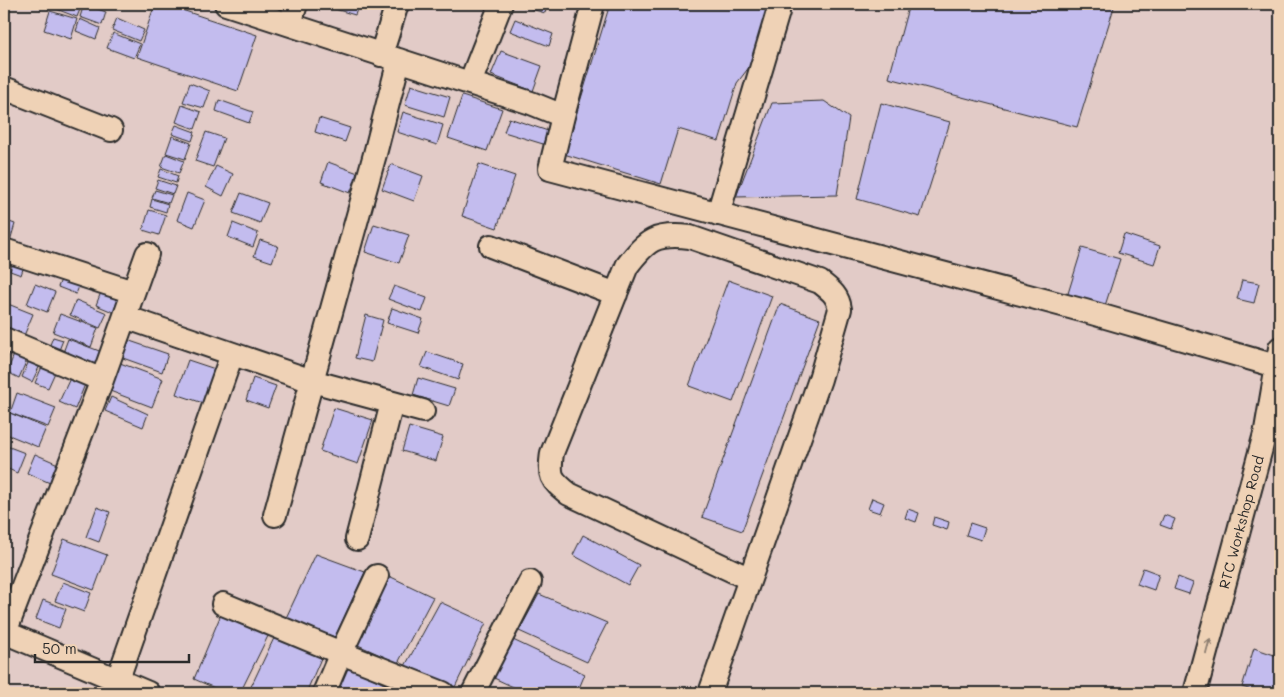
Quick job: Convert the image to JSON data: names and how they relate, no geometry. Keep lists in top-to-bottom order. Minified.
{"streets":{"street":["RTC Workshop Road"]},"one_way":["RTC Workshop Road"],"scale_bar":"50 m"}
